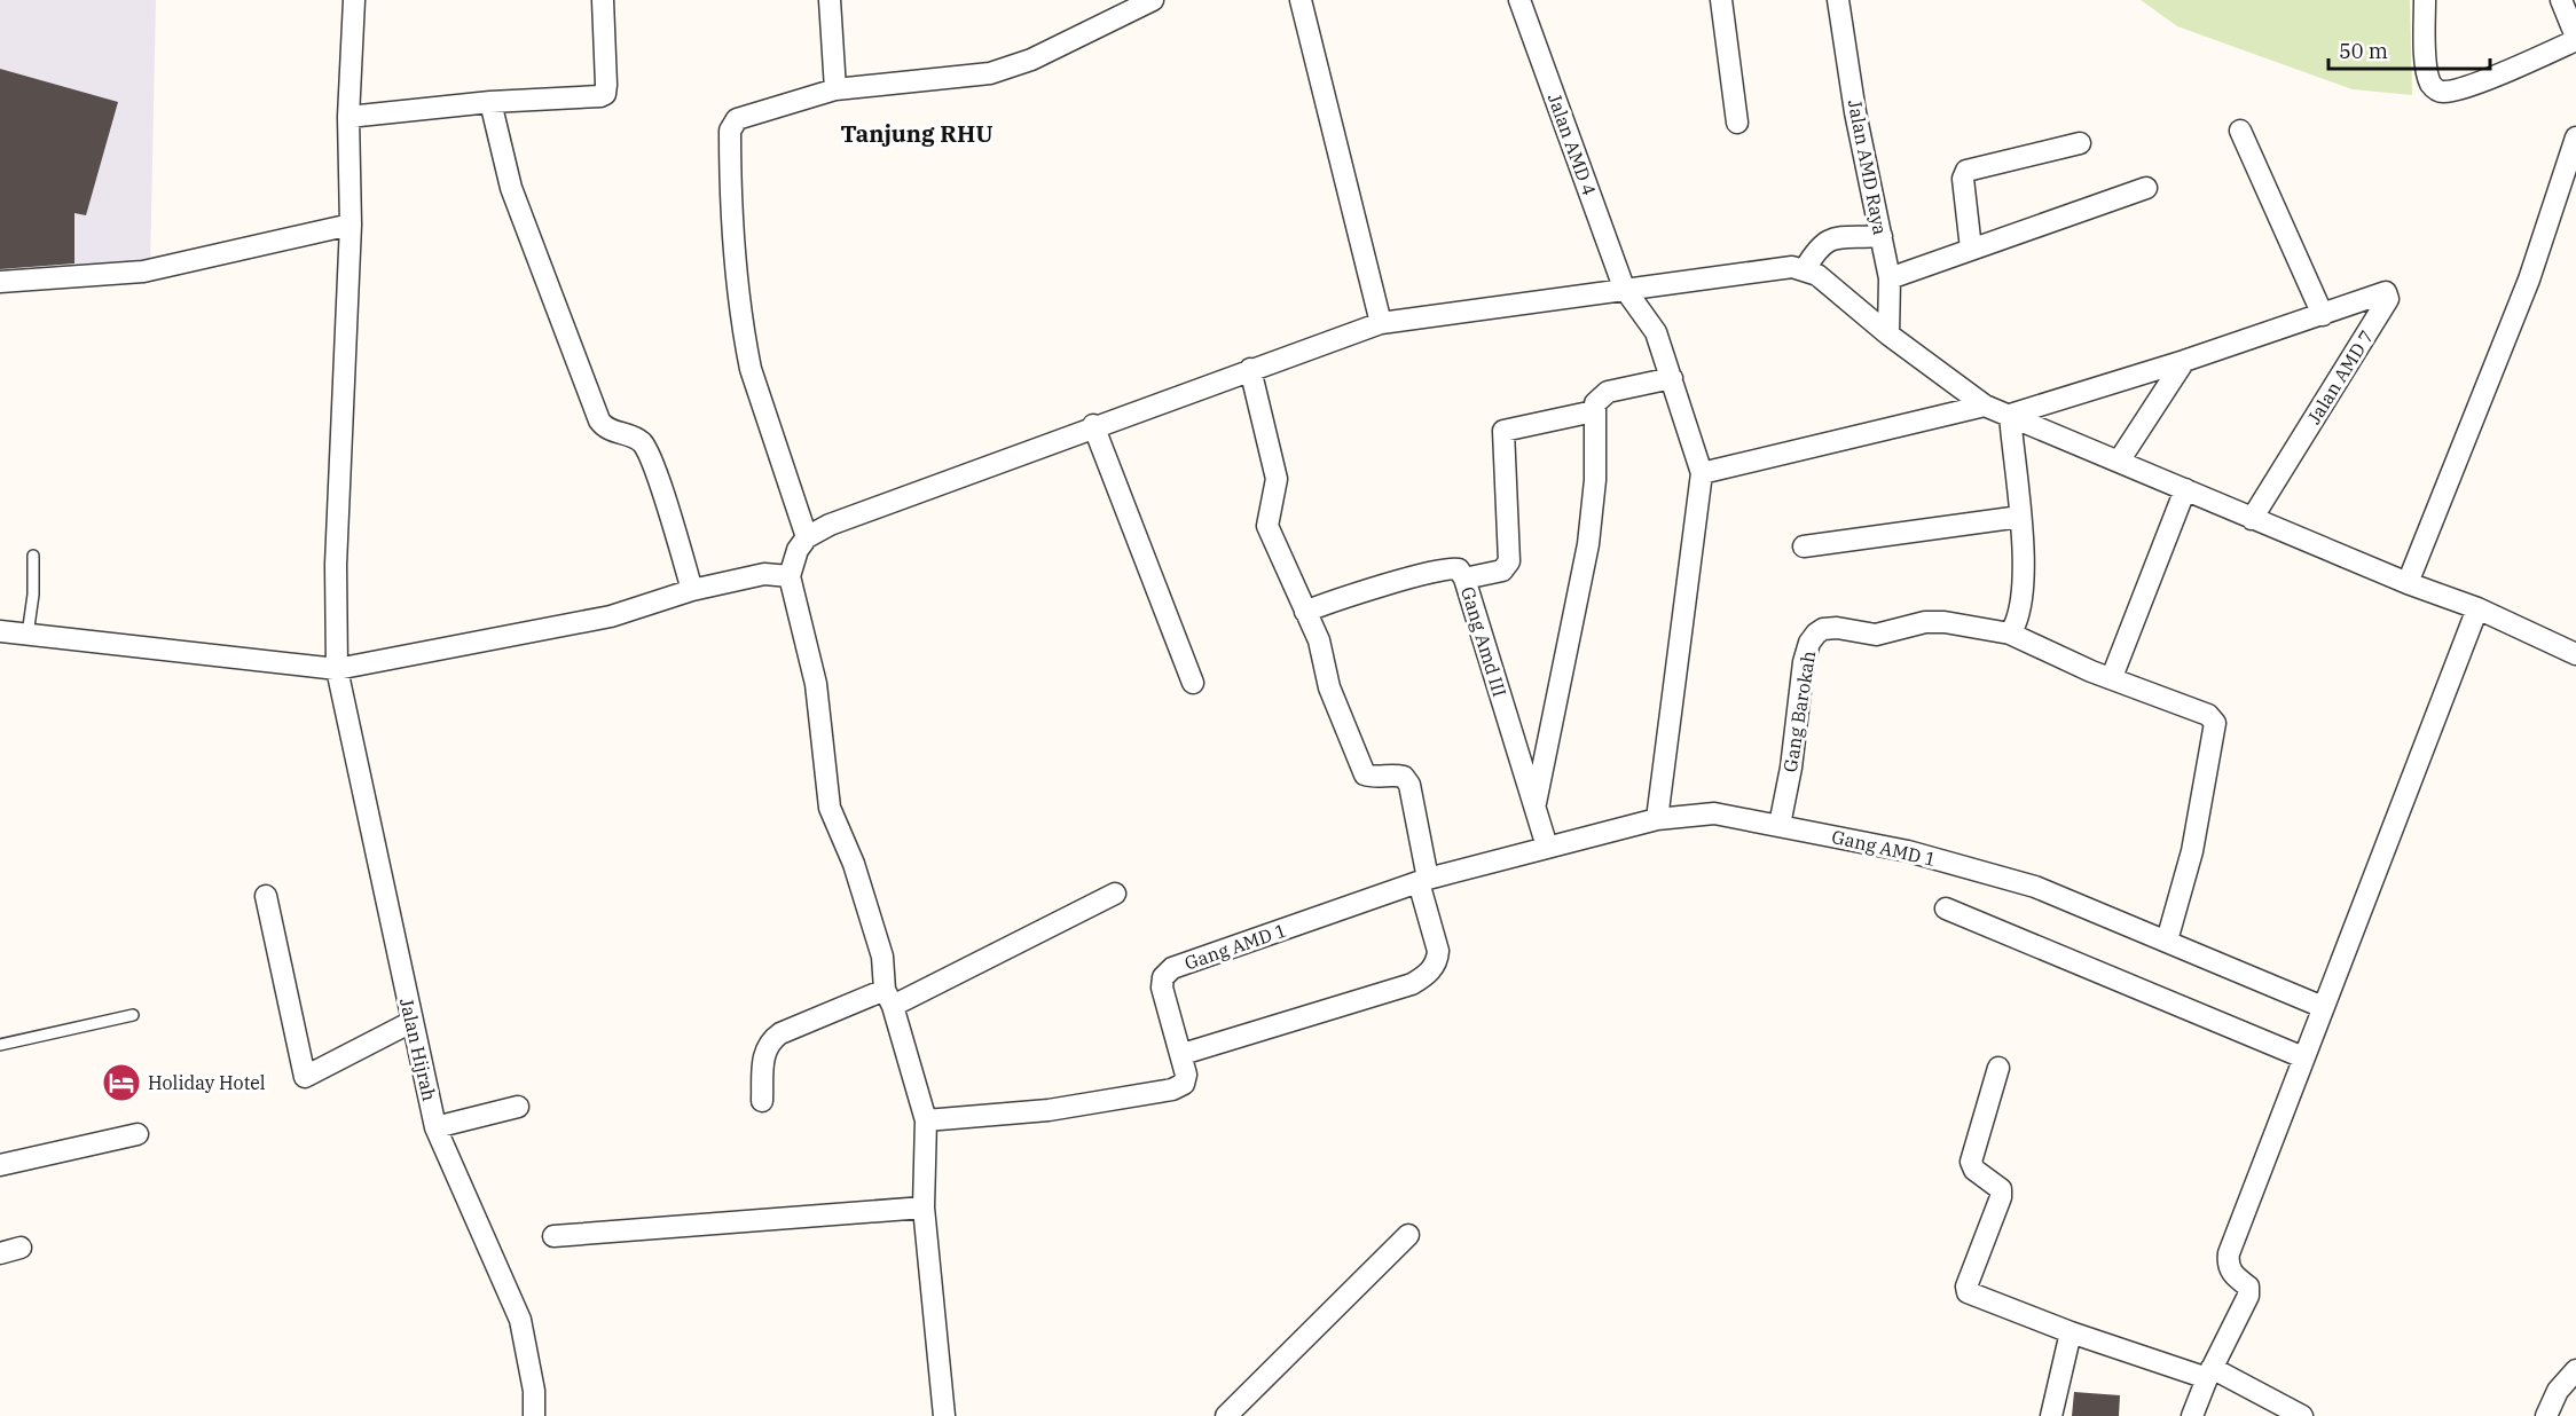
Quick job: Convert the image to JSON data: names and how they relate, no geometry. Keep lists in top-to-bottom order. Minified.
{"streets":{"street":["Jalan AMD 4","Jalan AMD Raya","Jalan AMD 7","Gang Amd III","Gang Barokah","Gang AMD 1","Jalan Hijrah"]},"crossings":[["Gang Amd III","Gang AMD 1"],["Gang Barokah","Gang AMD 1"]],"districts":["Tanjung RHU"],"places":{"hotel":["Holiday Hotel"]},"scale_bar":"50 m"}
